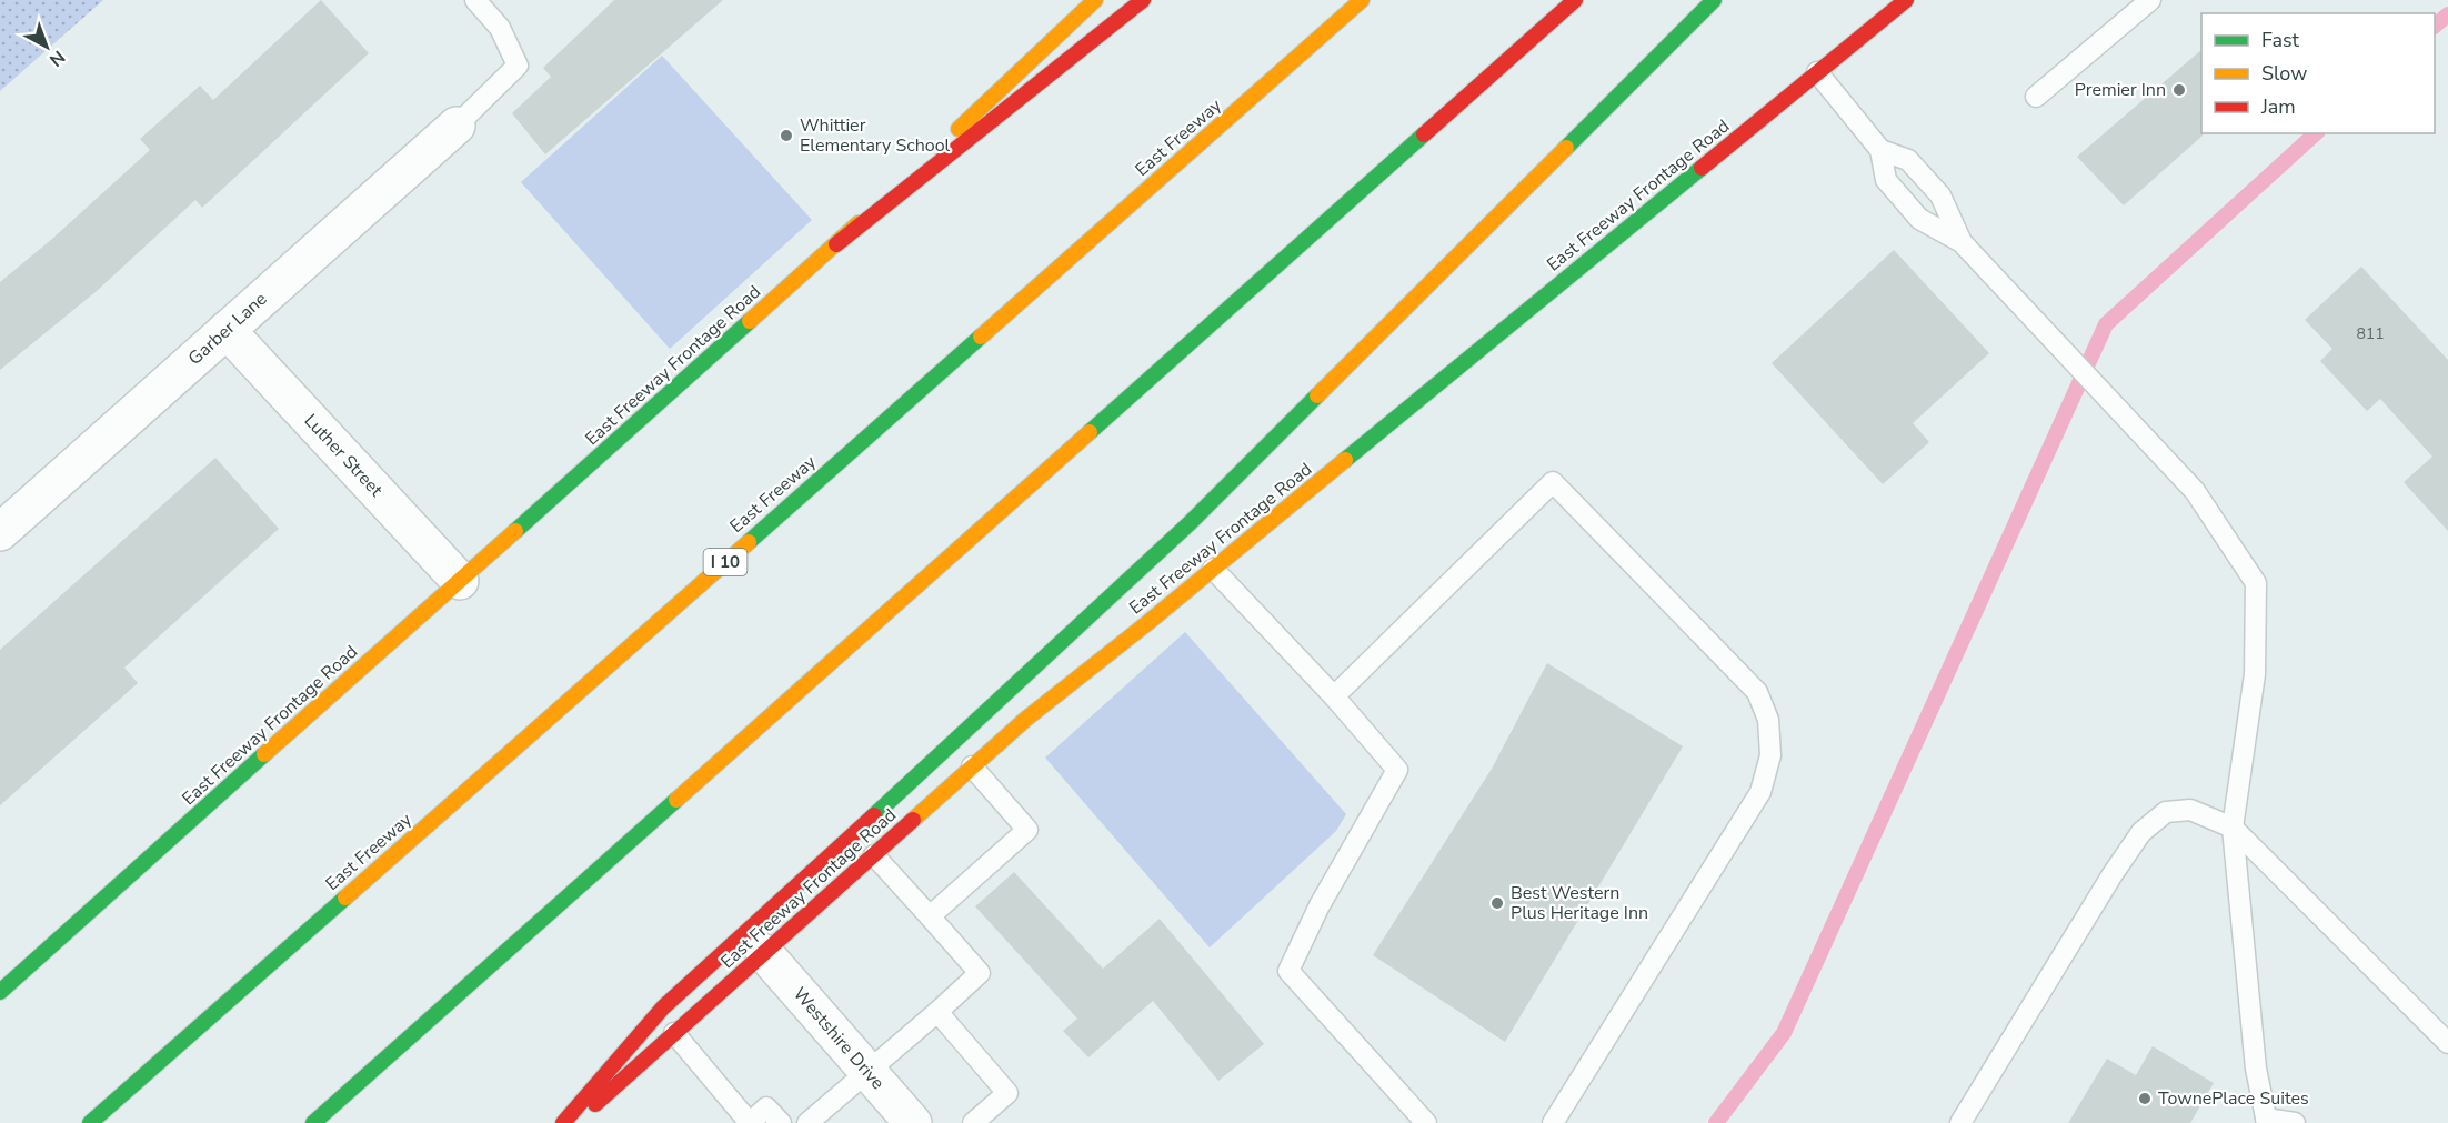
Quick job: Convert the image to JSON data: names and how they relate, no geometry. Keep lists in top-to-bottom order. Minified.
{"streets":{"main road":["East Freeway","East Freeway Frontage Road","I 10"],"street":["Garber Lane","Luther Street","Westshire Drive"]},"crossings":[["East Freeway Frontage Road","Luther Street"],["East Freeway Frontage Road","Westshire Drive"],["Garber Lane","Luther Street"]],"places":["Premier Inn","Whittier Elementary School","Best Western Plus Heritage Inn","TownePlace Suites"],"house_numbers":["811"],"legend":["Fast","Slow","Jam"],"north":"bottom right"}
